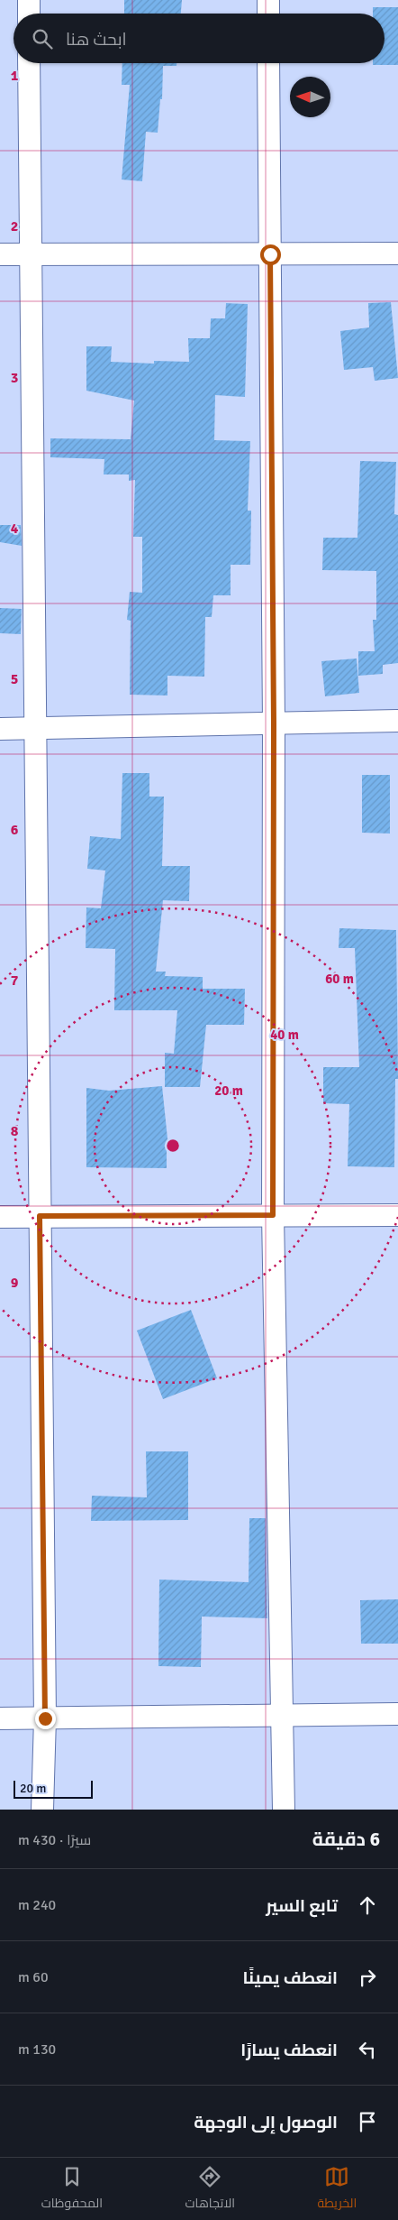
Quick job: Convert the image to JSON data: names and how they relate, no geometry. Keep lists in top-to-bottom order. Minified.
{"scale_bar":"20 m","north":"left","page":{"search":"ابحث هنا","scale":"20 m","heading":["6 دقيقة","سيرًا · 430 m"],"list":[["تابع السير","240 m"],["انعطف يمينًا","60 m"],["انعطف يسارًا","130 m"],"الوصول إلى الوجهة"],"nav":["الخريطة","الاتجاهات","المحفوظات"]},"grid":{"rows":["1","2","3","4","5","6","7","8","9"]},"rings":["60 m","40 m","20 m"]}
